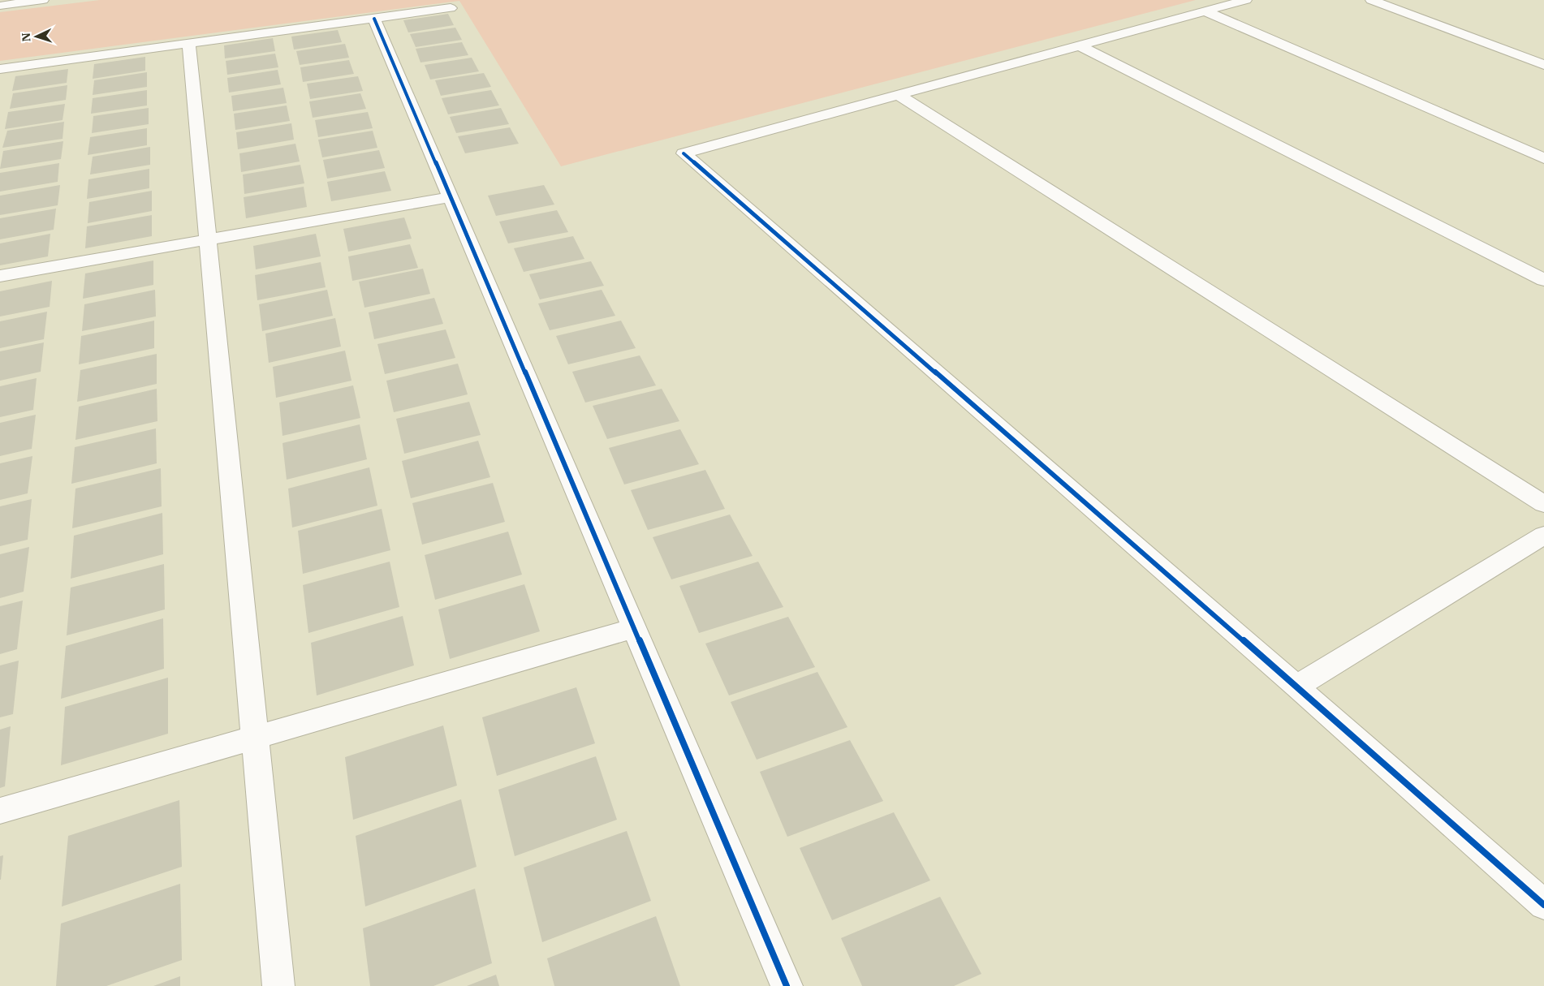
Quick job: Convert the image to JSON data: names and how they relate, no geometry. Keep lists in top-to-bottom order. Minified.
{"north":"left"}
